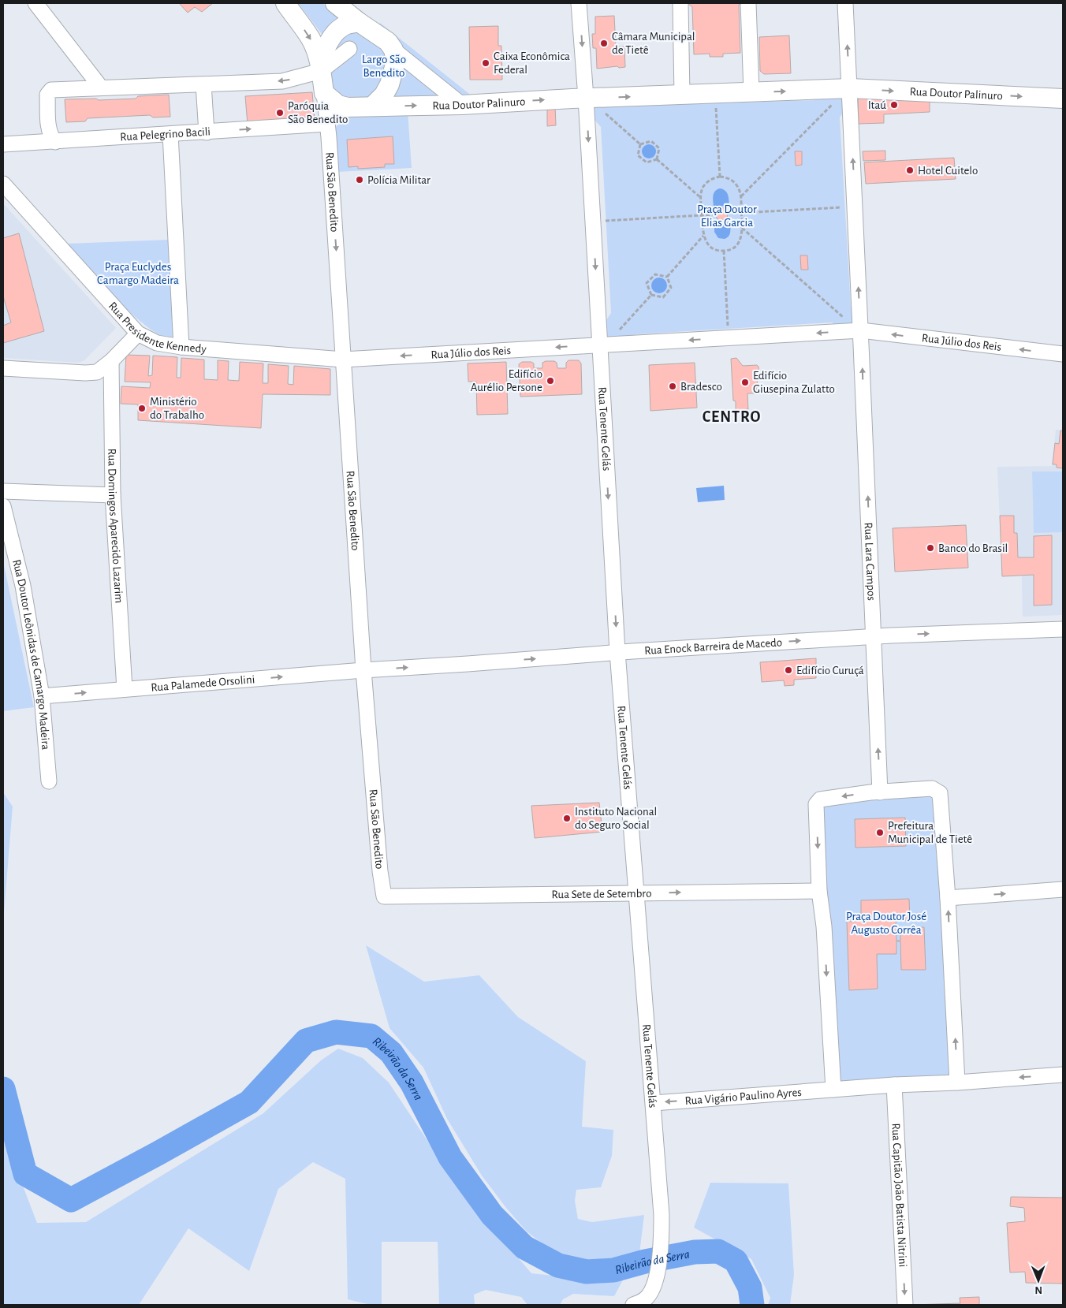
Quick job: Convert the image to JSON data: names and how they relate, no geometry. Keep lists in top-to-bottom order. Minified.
{"streets":{"main road":["Rua Doutor Palinuro"],"street":["Rua Pelegrino Bacili","Rua São Benedito","Rua Presidente Kennedy","Rua Júlio dos Reis","Rua Tenente Gelás","Rua Domingos Aparecido Lazarim","Rua Lara Campos","Rua Enock Barreira de Macedo","Rua Doutor Leônidas de Camargo Madeira","Rua Palamede Orsolini","Rua Sete de Setembro","Rua Vigário Paulino Ayres","Rua Capitão João Batista Nitrini"]},"crossings":[["Rua Pelegrino Bacili","Rua São Benedito"],["Rua São Benedito","Rua Presidente Kennedy"],["Rua São Benedito","Rua Júlio dos Reis"],["Rua São Benedito","Rua Enock Barreira de Macedo"],["Rua São Benedito","Rua Palamede Orsolini"],["Rua São Benedito","Rua Sete de Setembro"],["Rua Presidente Kennedy","Rua Júlio dos Reis"],["Rua Júlio dos Reis","Rua Tenente Gelás"],["Rua Júlio dos Reis","Rua Lara Campos"],["Rua Tenente Gelás","Rua Enock Barreira de Macedo"],["Rua Tenente Gelás","Rua Sete de Setembro"],["Rua Tenente Gelás","Rua Vigário Paulino Ayres"],["Rua Domingos Aparecido Lazarim","Rua Palamede Orsolini"],["Rua Lara Campos","Rua Enock Barreira de Macedo"],["Rua Enock Barreira de Macedo","Rua Palamede Orsolini"],["Rua Doutor Leônidas de Camargo Madeira","Rua Palamede Orsolini"]],"one_way":["Rua Doutor Palinuro","Rua Júlio dos Reis","Rua Lara Campos","Rua Enock Barreira de Macedo","Rua Palamede Orsolini","Rua Sete de Setembro","Rua Vigário Paulino Ayres","Rua Capitão João Batista Nitrini"],"districts":["CENTRO"],"water":["Ribeirão da Serra"],"parks":["Largo São Benedito","Praça Doutor Elias Garcia","Praça Euclydes Camargo Madeira","Praça Doutor José Augusto Corrêa"],"places":["Câmara Municipal de Tietê","Caixa Econômica Federal","Itaú","Paróquia São Benedito","Hotel Cuitelo","Polícia Militar","Edifício Aurélio Persone","Edifício Giusepina Zulatto","Bradesco","Ministério do Trabalho","Banco do Brasil","Edifício Curuçá","Instituto Nacional do Seguro Social","Prefeitura Municipal de Tietê"],"north":"bottom"}
